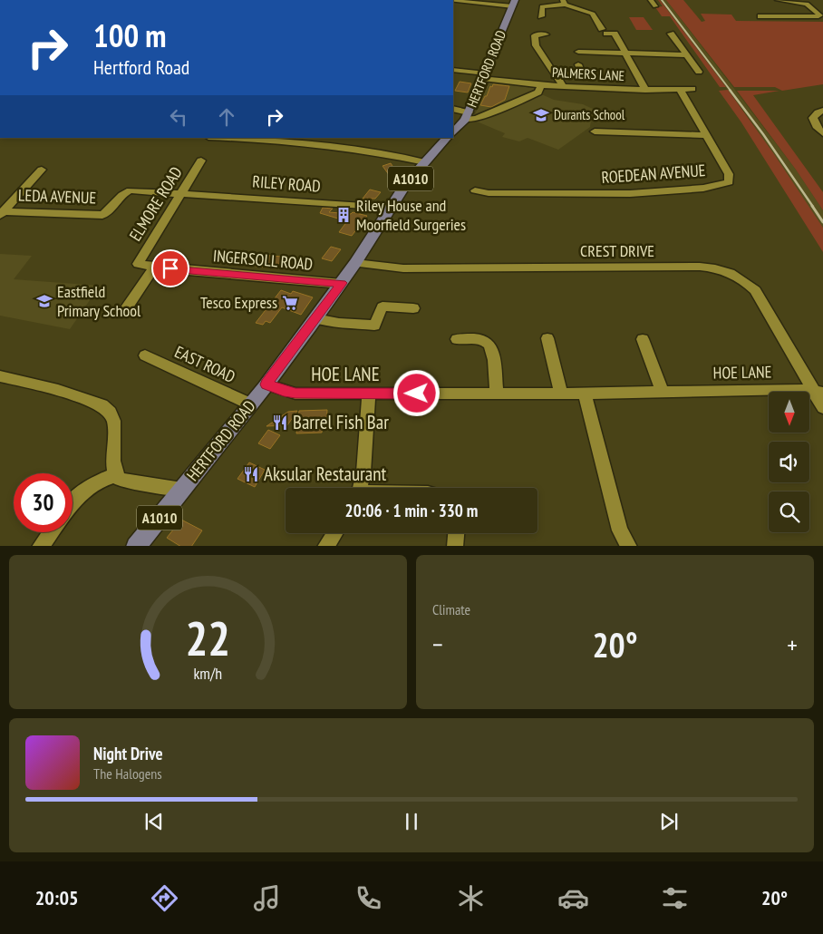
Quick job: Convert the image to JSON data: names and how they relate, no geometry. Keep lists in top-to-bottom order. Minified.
{"streets":{"main road":["HERTFORD ROAD","A1010"],"street":["PALMERS LANE","ROEDEAN AVENUE","RILEY ROAD","LEDA AVENUE","ELMORE ROAD","CREST DRIVE","INGERSOLL ROAD","EAST ROAD","HOE LANE"]},"crossings":[["HERTFORD ROAD","PALMERS LANE"],["HERTFORD ROAD","RILEY ROAD"],["HERTFORD ROAD","CREST DRIVE"],["HERTFORD ROAD","INGERSOLL ROAD"],["HERTFORD ROAD","EAST ROAD"],["HERTFORD ROAD","HOE LANE"],["PALMERS LANE","ROEDEAN AVENUE"],["RILEY ROAD","LEDA AVENUE"],["RILEY ROAD","ELMORE ROAD"],["LEDA AVENUE","ELMORE ROAD"],["ELMORE ROAD","INGERSOLL ROAD"],["CREST DRIVE","HOE LANE"]],"places":{"school or university":["Durants School","Eastfield Primary School"],"building":["Riley House and Moorfield Surgeries"],"supermarket":["Tesco Express"],"restaurant":["Barrel Fish Bar","Aksular Restaurant"]},"north":"bottom","page":{"turn":["100 m","Hertford Road"],"limit":"30","trip":"20:06 · 1 min · 330 m","tile":"Climate","heat":["−","20°","+"],"song":["Night Drive","The Halogens"],"tabs":["20:05","20°"],"gauge":["22","km/h"]}}
